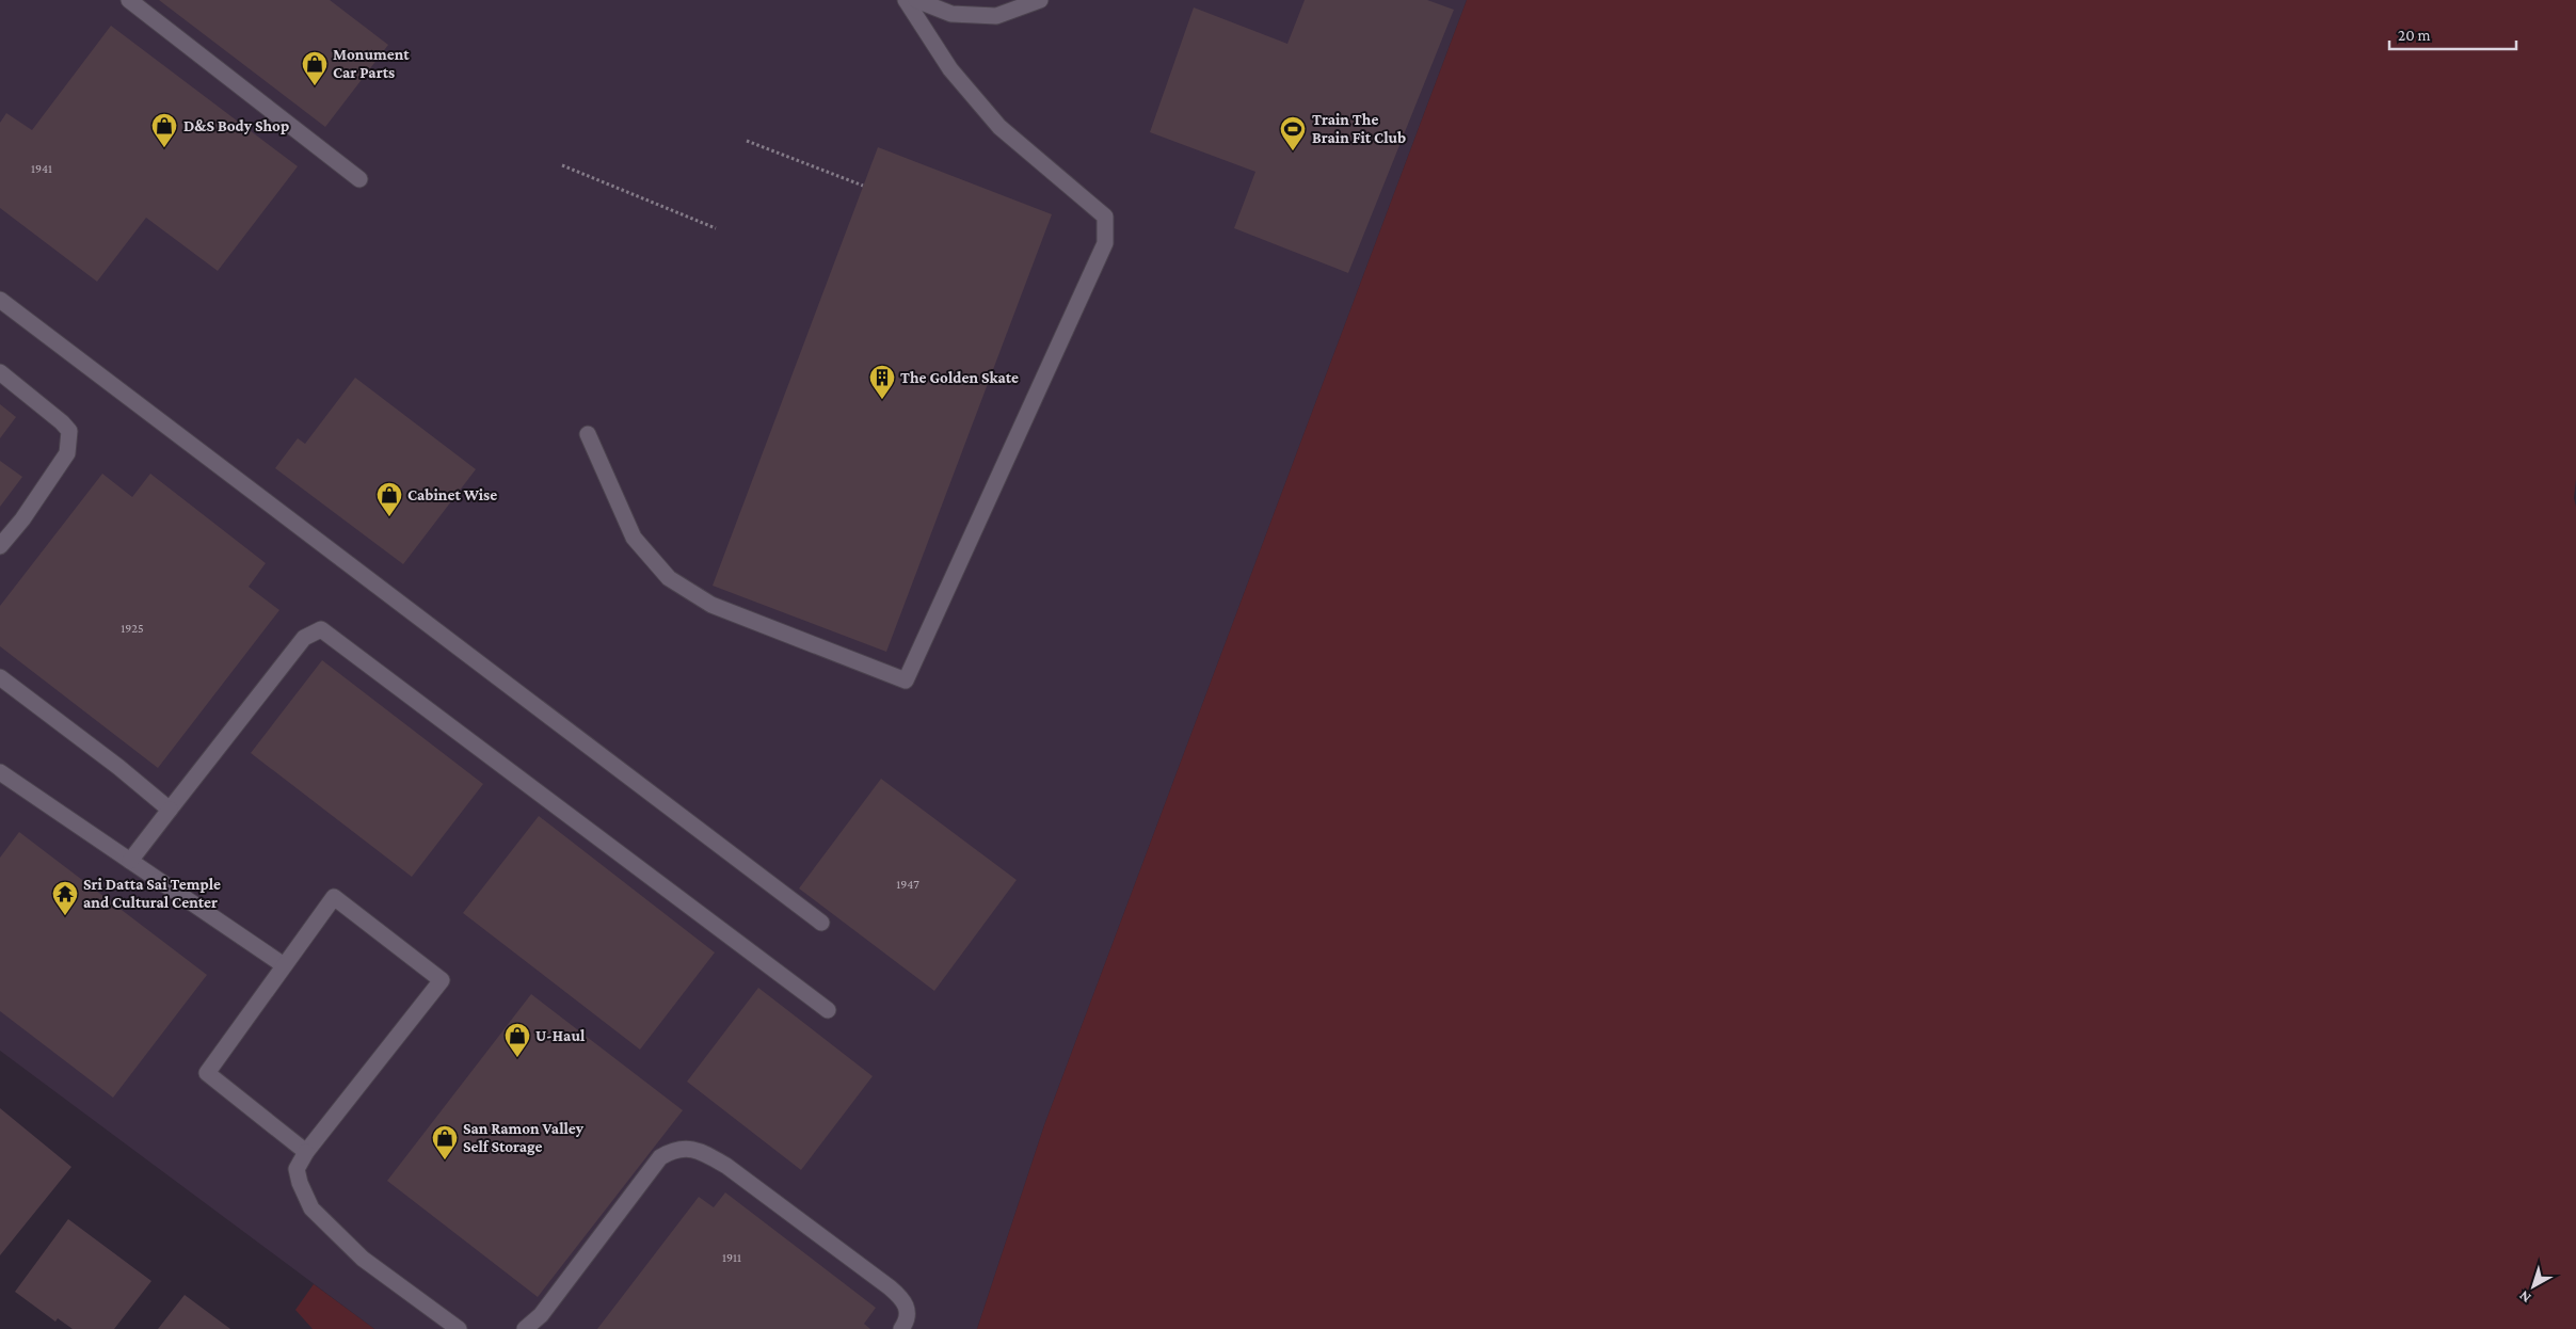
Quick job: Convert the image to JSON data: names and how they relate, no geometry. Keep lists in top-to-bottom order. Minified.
{"places":{"shop":["Monument Car Parts","D&S Body Shop","Cabinet Wise","U-Haul","San Ramon Valley Self Storage"],"sports":["Train The Brain Fit Club"],"building":["The Golden Skate"],"temple":["Sri Datta Sai Temple and Cultural Center"]},"house_numbers":["1941","1925","1947","1911"],"scale_bar":"20 m","north":"bottom left"}
